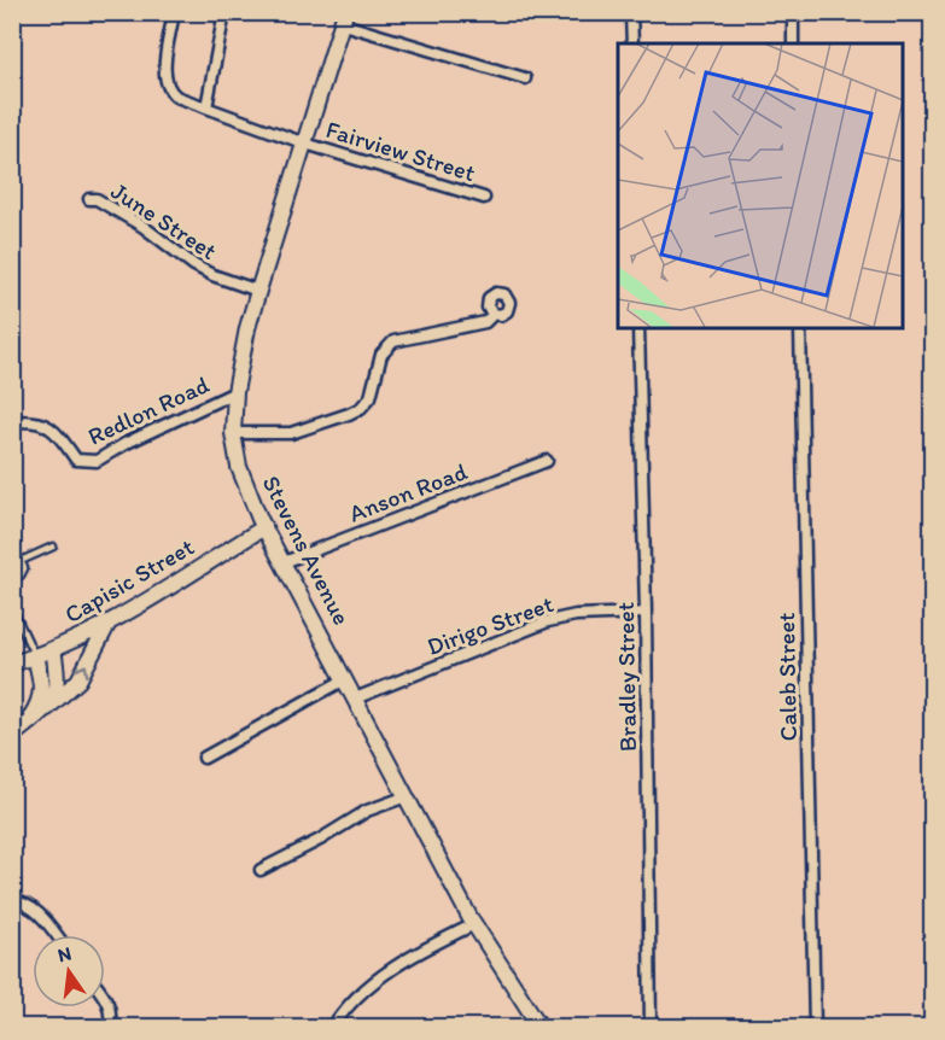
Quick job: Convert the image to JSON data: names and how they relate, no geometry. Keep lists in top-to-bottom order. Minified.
{"streets":{"main road":["Stevens Avenue","Capisic Street"],"street":["Fairview Street","June Street","Redlon Road","Anson Road","Dirigo Street","Bradley Street","Caleb Street"]},"crossings":[["Fairview Street","Stevens Avenue"],["June Street","Stevens Avenue"],["Redlon Road","Stevens Avenue"],["Anson Road","Stevens Avenue"],["Stevens Avenue","Capisic Street"],["Stevens Avenue","Dirigo Street"],["Dirigo Street","Bradley Street"]],"north":"top"}
